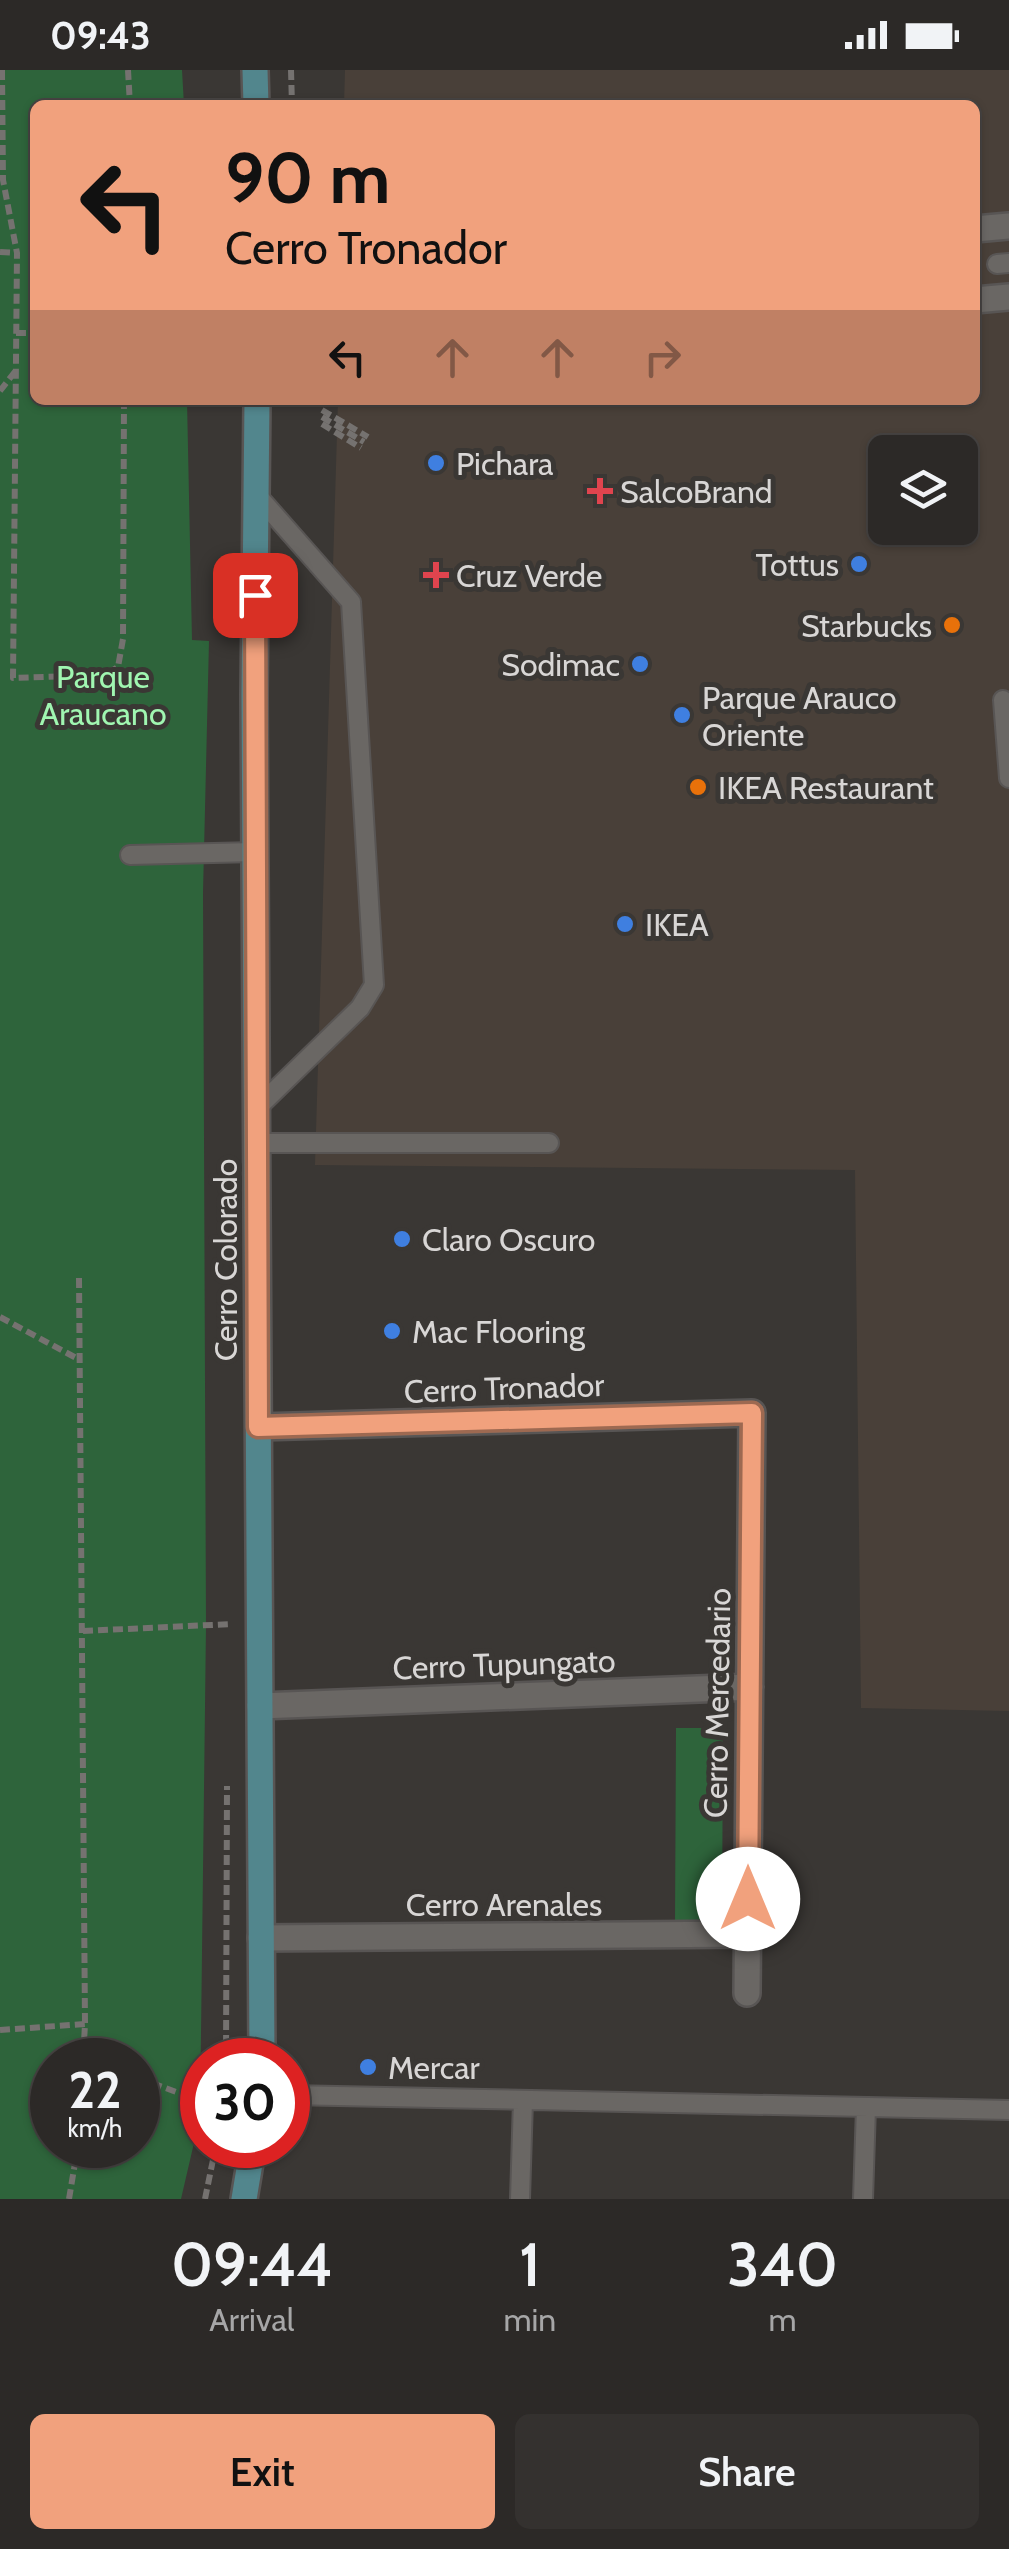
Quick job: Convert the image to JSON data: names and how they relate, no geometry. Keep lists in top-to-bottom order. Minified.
{"streets":{"street":["Cerro Colorado","Cerro Tronador","Cerro Tupungato","Cerro Mercedario","Cerro Arenales"]},"crossings":[["Cerro Colorado","Cerro Tronador"],["Cerro Colorado","Cerro Tupungato"],["Cerro Colorado","Cerro Arenales"],["Cerro Tronador","Cerro Mercedario"],["Cerro Tupungato","Cerro Mercedario"],["Cerro Mercedario","Cerro Arenales"]],"parks":["Parque Araucano"],"places":{"other":["Pichara","Tottus","Starbucks","Sodimac","Parque Arauco Oriente","IKEA Restaurant","IKEA","Claro Oscuro","Mac Flooring","Mercar"],"health":["SalcoBrand","Cruz Verde"]},"page":{"status":"09:43","turn":["90 m","Cerro Tronador"],"speed":"22 km/h","limit":"30","eta":["09:44","Arrival","1","min","340","m"],"buttons":["Exit","Share"]}}
